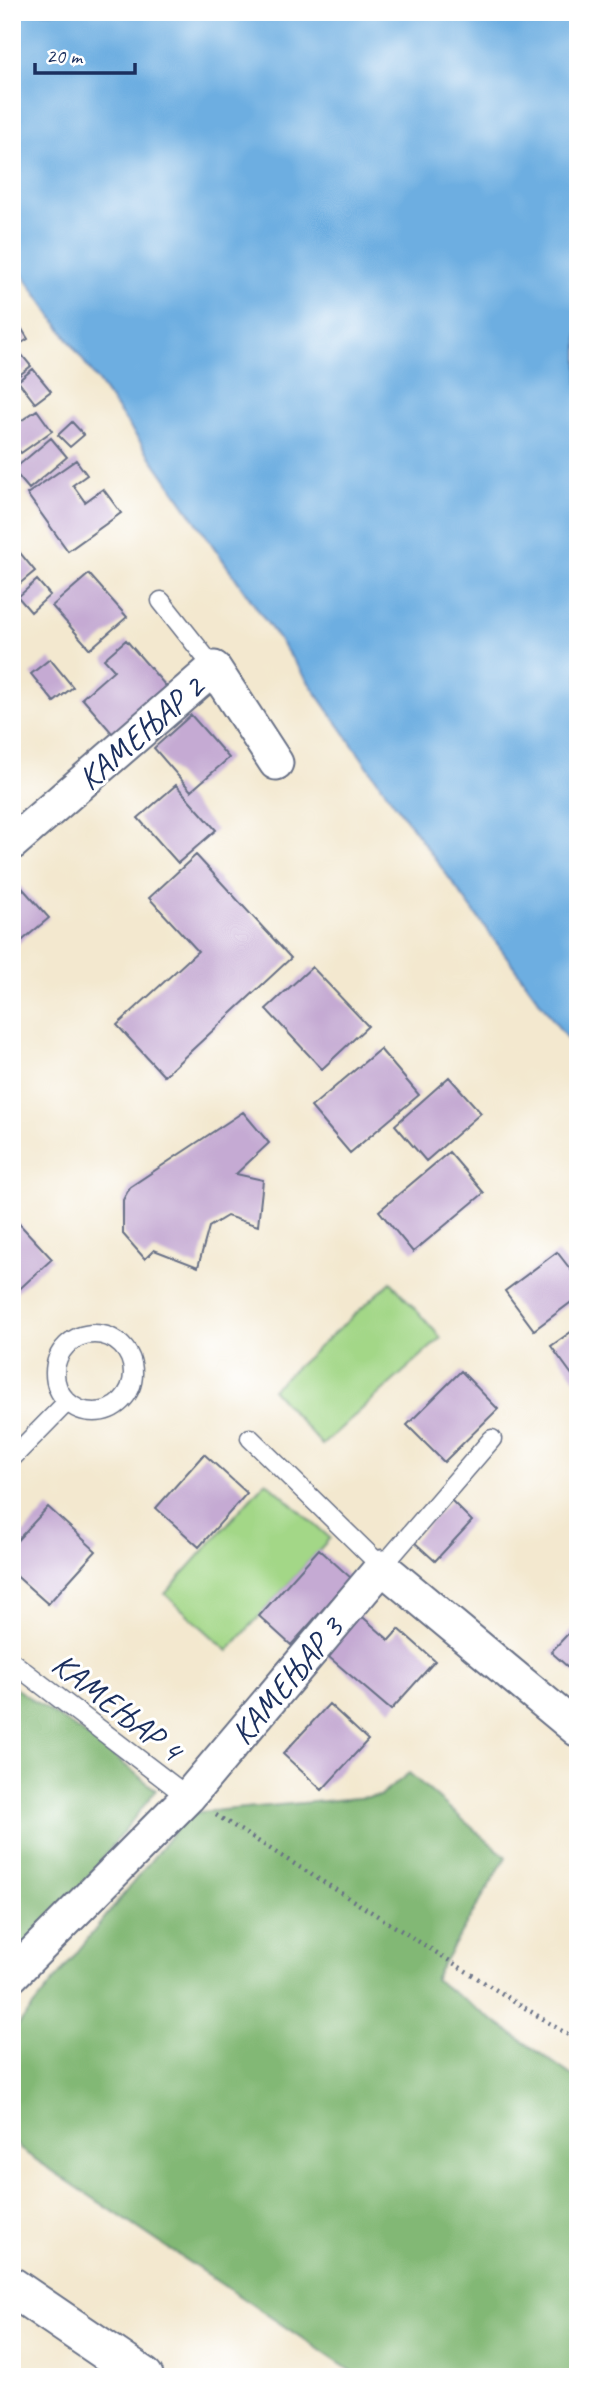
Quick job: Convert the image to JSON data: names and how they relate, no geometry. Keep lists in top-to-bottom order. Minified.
{"streets":{"street":["КАМЕЊАР 2","КАМЕЊАР 3"],"lane":["КАМЕЊАР 4"]},"crossings":[["КАМЕЊАР 3","КАМЕЊАР 4"]],"scale_bar":"20 m"}
